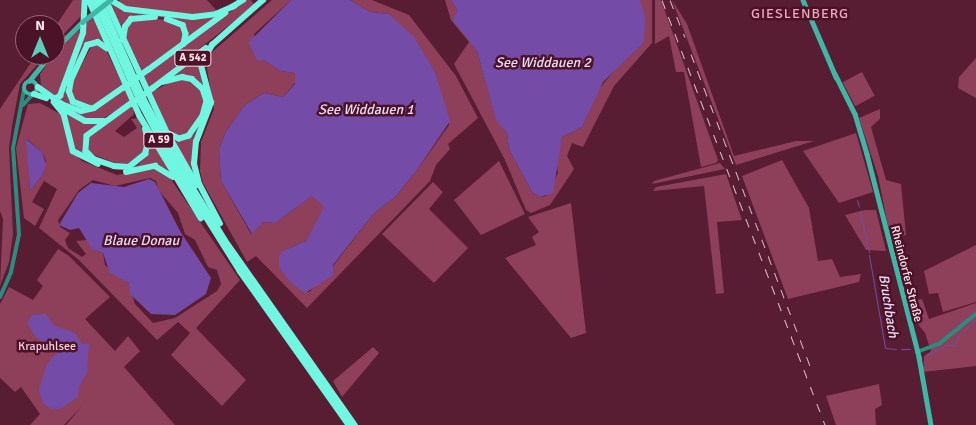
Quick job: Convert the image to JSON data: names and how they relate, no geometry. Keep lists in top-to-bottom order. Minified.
{"streets":{"highway":["A 542","A 59"],"main road":["Rheindorfer Straße"]},"districts":["GIESLENBERG"],"water":["See Widdauen 2","See Widdauen 1","Blaue Donau","Bruchbach"],"parks":["Krapuhlsee"],"north":"top"}
